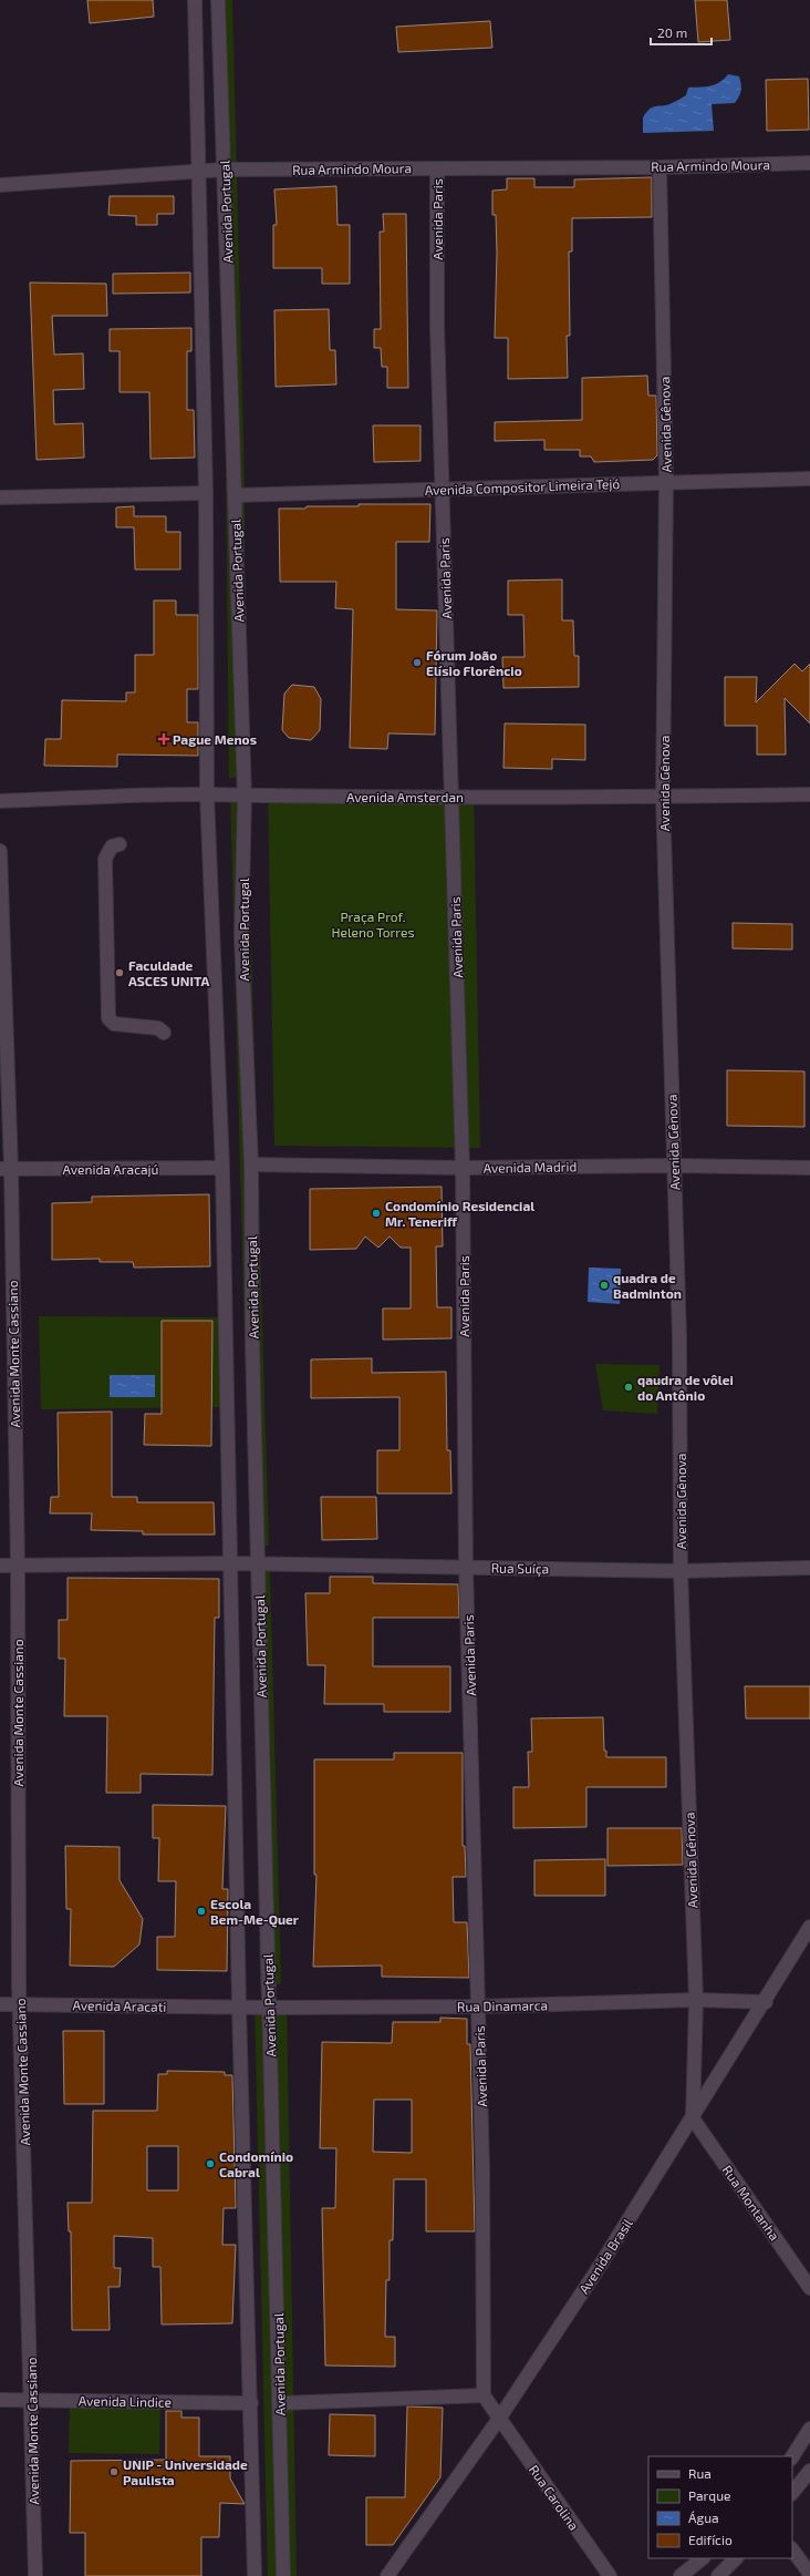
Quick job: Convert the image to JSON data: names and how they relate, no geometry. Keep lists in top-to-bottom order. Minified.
{"streets":{"street":["Rua Armindo Moura","Avenida Portugal","Avenida Paris","Avenida Gênova","Avenida Compositor Limeira Tejó","Avenida Amsterdan","Avenida Madrid","Avenida Aracajú","Avenida Monte Cassiano","Rua Suíça","Avenida Aracati","Rua Dinamarca","Rua Montanha","Avenida Brasil","Avenida Lindice","Rua Carolina"]},"crossings":[["Rua Armindo Moura","Avenida Portugal"],["Rua Armindo Moura","Avenida Paris"],["Rua Armindo Moura","Avenida Gênova"],["Avenida Portugal","Avenida Compositor Limeira Tejó"],["Avenida Portugal","Avenida Amsterdan"],["Avenida Portugal","Avenida Madrid"],["Avenida Portugal","Avenida Aracajú"],["Avenida Portugal","Rua Suíça"],["Avenida Portugal","Avenida Aracati"],["Avenida Portugal","Rua Dinamarca"],["Avenida Portugal","Avenida Lindice"],["Avenida Paris","Avenida Compositor Limeira Tejó"],["Avenida Paris","Avenida Amsterdan"],["Avenida Paris","Avenida Madrid"],["Avenida Paris","Rua Suíça"],["Avenida Paris","Rua Dinamarca"],["Avenida Gênova","Avenida Compositor Limeira Tejó"],["Avenida Gênova","Avenida Amsterdan"],["Avenida Gênova","Avenida Madrid"],["Avenida Gênova","Rua Suíça"],["Avenida Gênova","Rua Dinamarca"],["Avenida Gênova","Rua Montanha"],["Avenida Gênova","Avenida Brasil"],["Avenida Aracajú","Avenida Monte Cassiano"],["Avenida Monte Cassiano","Rua Suíça"],["Avenida Monte Cassiano","Avenida Aracati"],["Avenida Monte Cassiano","Avenida Lindice"],["Avenida Aracati","Rua Dinamarca"],["Rua Dinamarca","Avenida Brasil"],["Rua Montanha","Avenida Brasil"],["Avenida Brasil","Rua Carolina"]],"parks":["Praça Prof. Heleno Torres"],"places":{"other":["Fórum João Elísio Florêncio","Faculdade ASCES UNITA","Condomínio Residencial Mr. Teneriff","quadra de Badminton","qaudra de vôlei do Antônio","Escola Bem-Me-Quer","Condomínio Cabral","UNIP - Universidade Paulista"],"health":["Pague Menos"]},"legend":["Rua","Parque","Água","Edifício"],"scale_bar":"20 m"}
